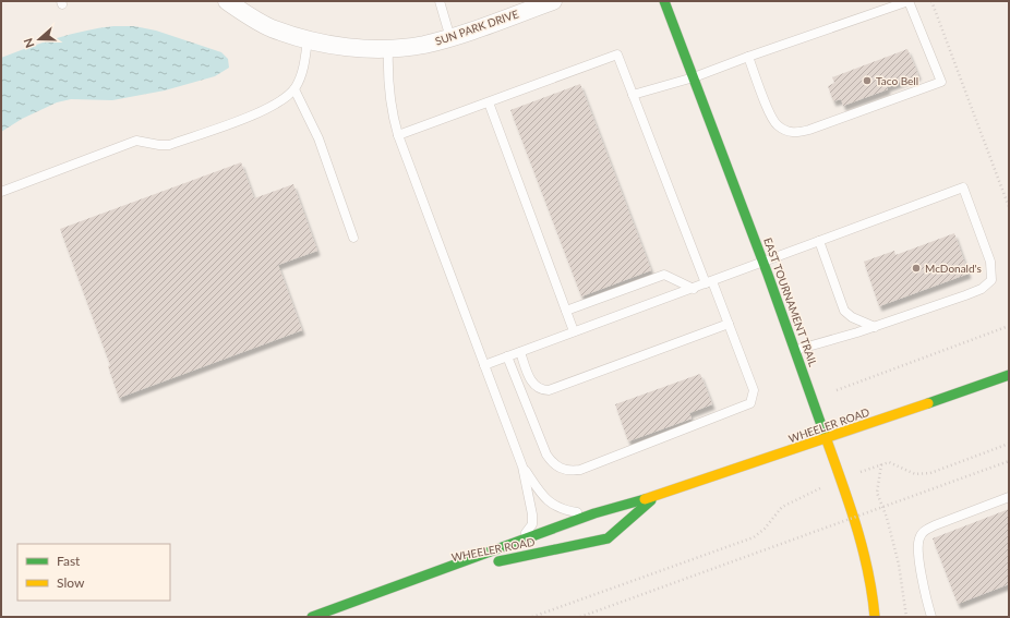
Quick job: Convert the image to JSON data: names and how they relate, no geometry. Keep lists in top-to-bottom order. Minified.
{"streets":{"street":["SUN PARK DRIVE","EAST TOURNAMENT TRAIL","WHEELER ROAD"]},"crossings":[["EAST TOURNAMENT TRAIL","WHEELER ROAD"]],"places":["Taco Bell","McDonald's"],"legend":["Fast","Slow"],"north":"left"}
